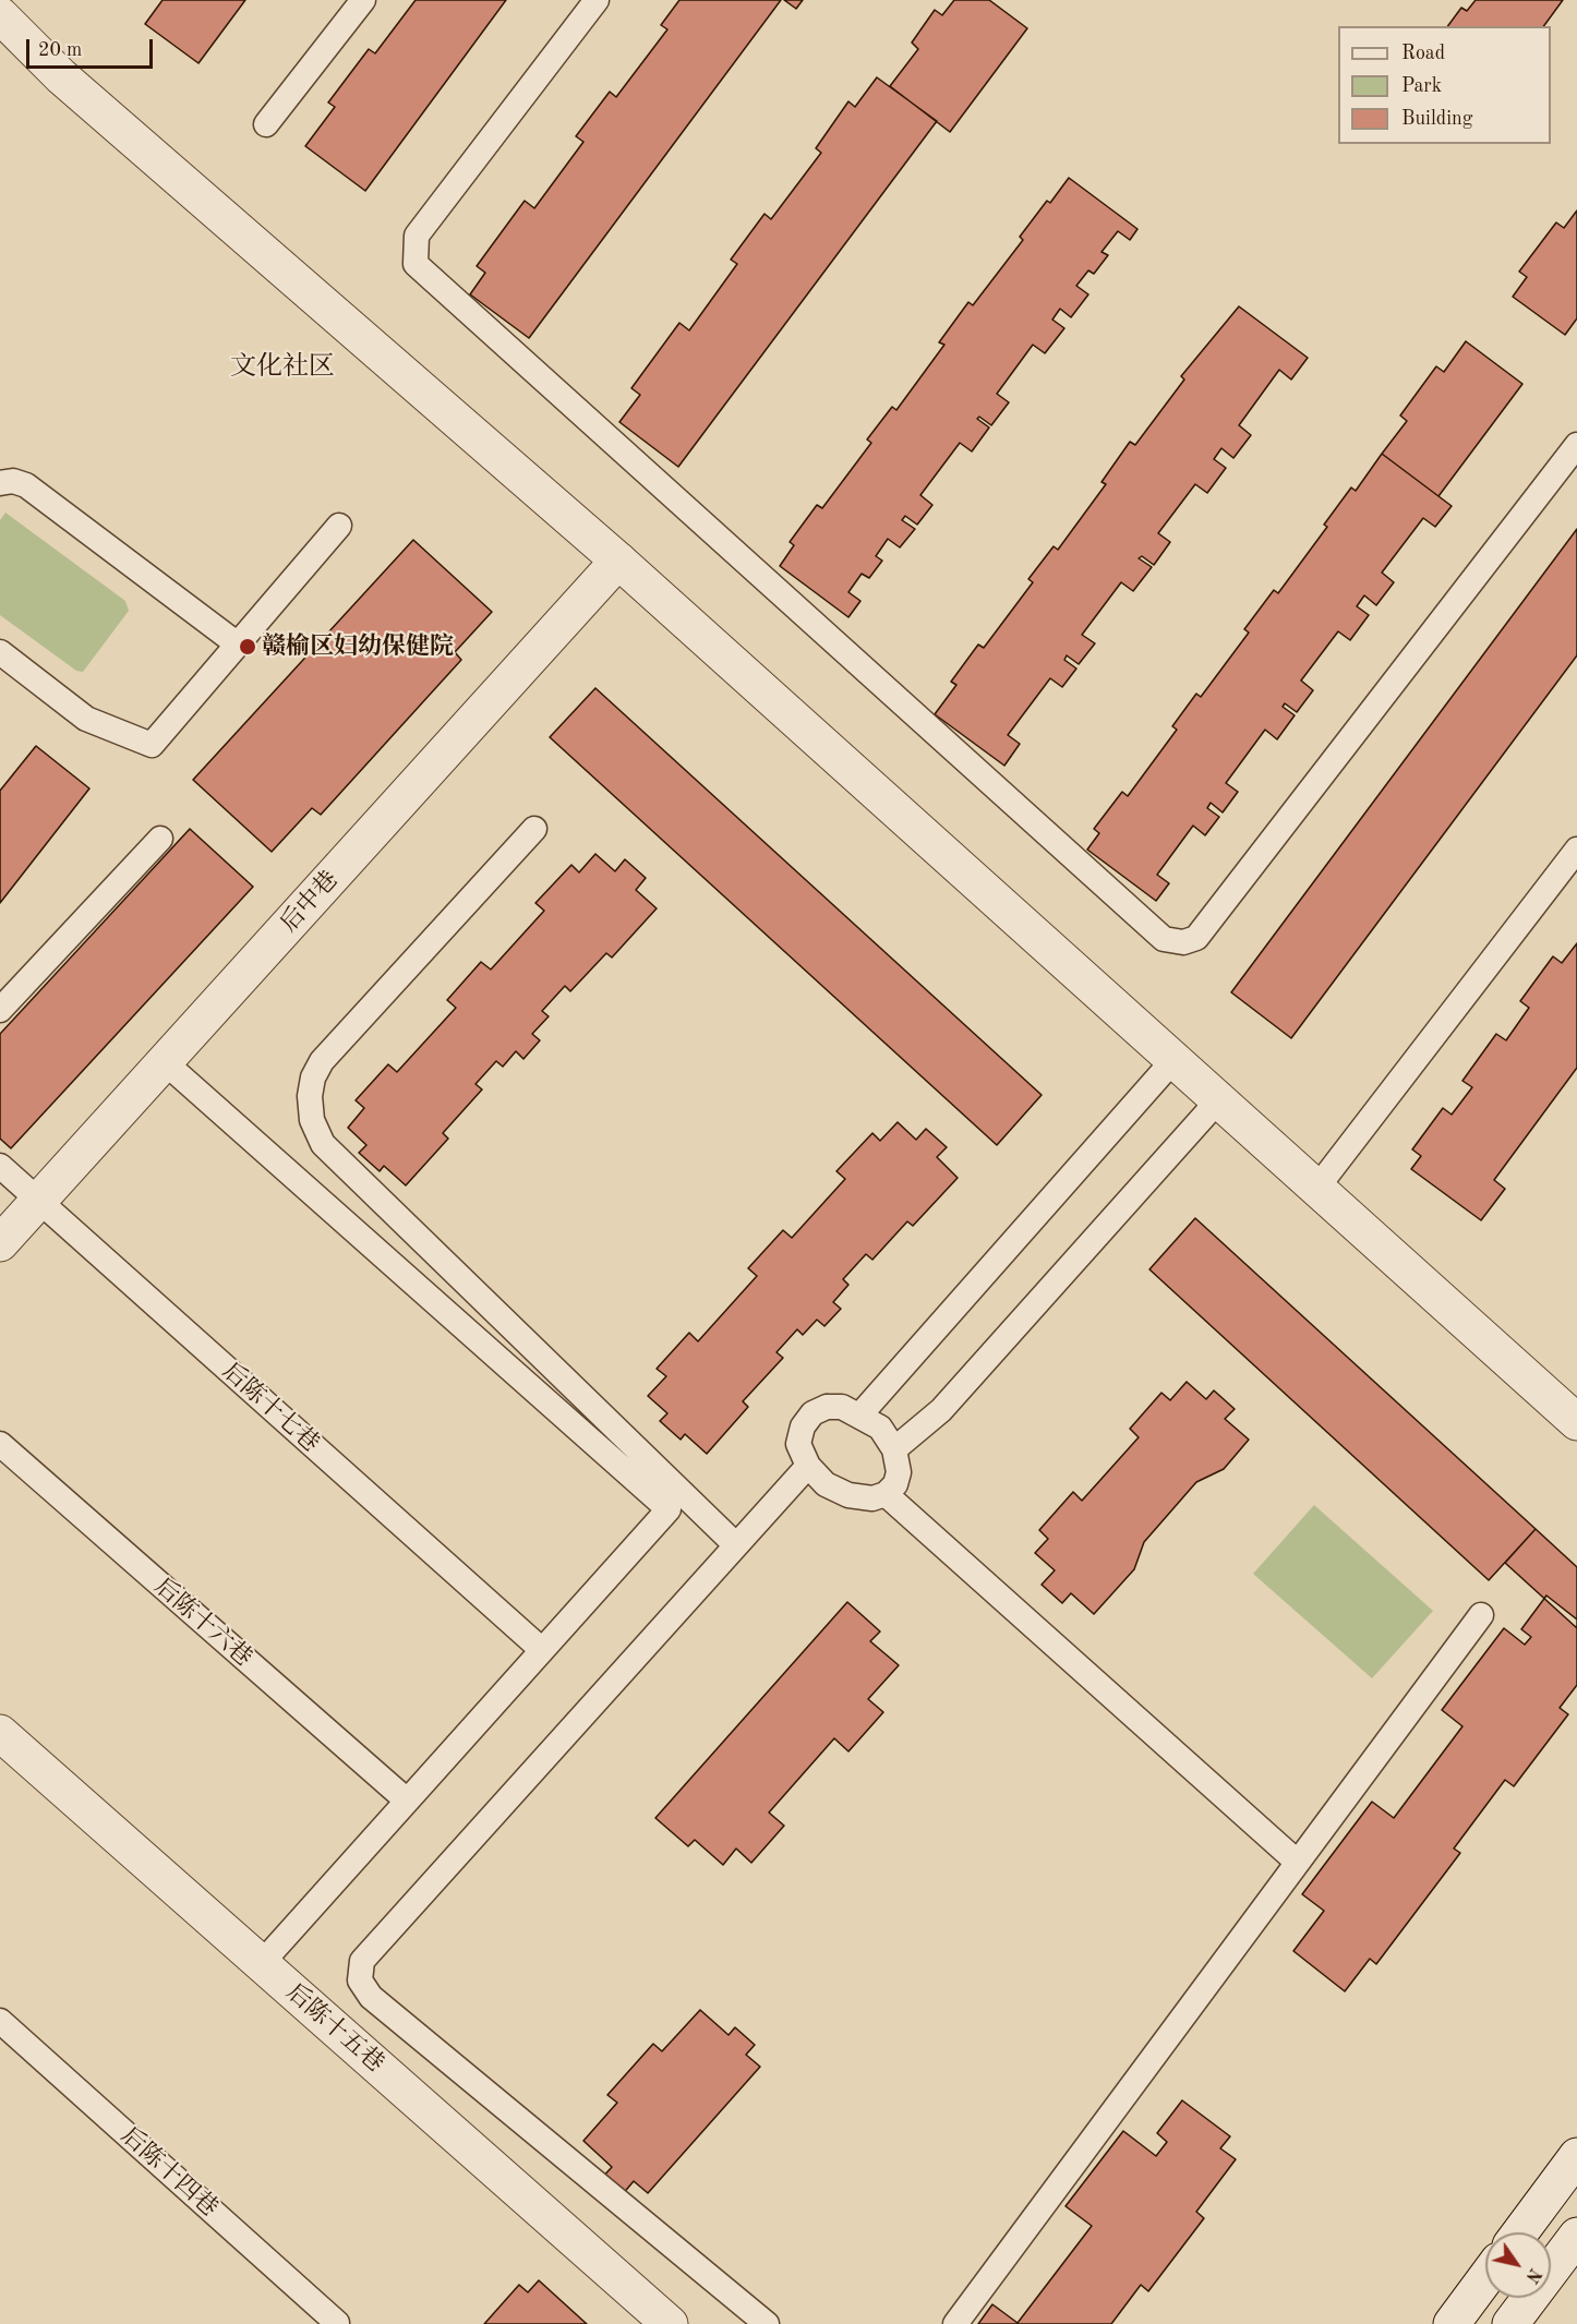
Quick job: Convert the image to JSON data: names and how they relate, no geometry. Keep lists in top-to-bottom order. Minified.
{"streets":{"street":["后中巷","后陈十五巷"],"lane":["后陈十七巷","后陈十六巷","后陈十四巷"]},"crossings":[["后中巷","后陈十七巷"]],"districts":["文化社区"],"places":["赣榆区妇幼保健院"],"legend":["Road","Park","Building"],"scale_bar":"20 m","north":"bottom right"}
